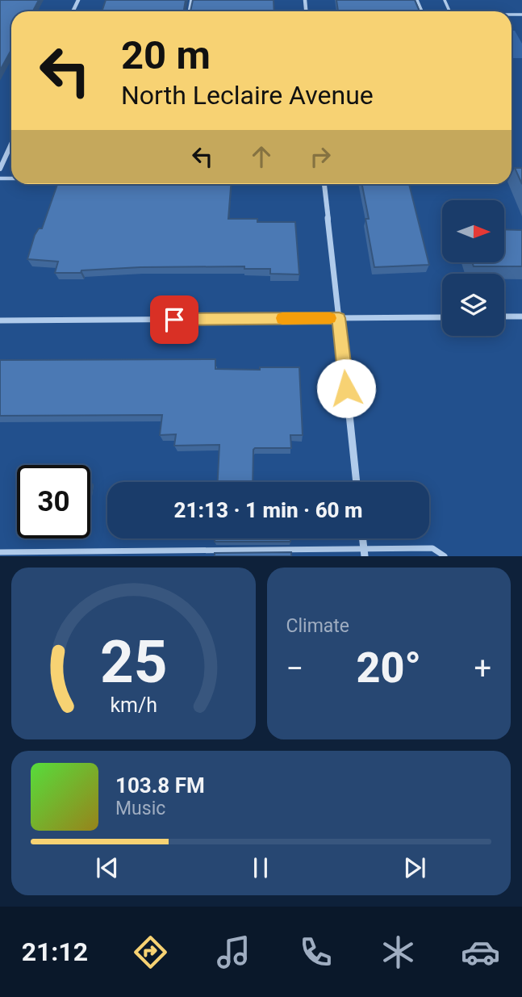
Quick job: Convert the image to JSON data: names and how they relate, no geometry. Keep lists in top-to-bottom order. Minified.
{"north":"right","page":{"turn":["20 m","North Leclaire Avenue"],"limit":"30","trip":"21:13 · 1 min · 60 m","tile":"Climate","heat":["−","20°","+"],"song":["103.8 FM","Music"],"tabs":"21:12","gauge":["25","km/h"]}}
